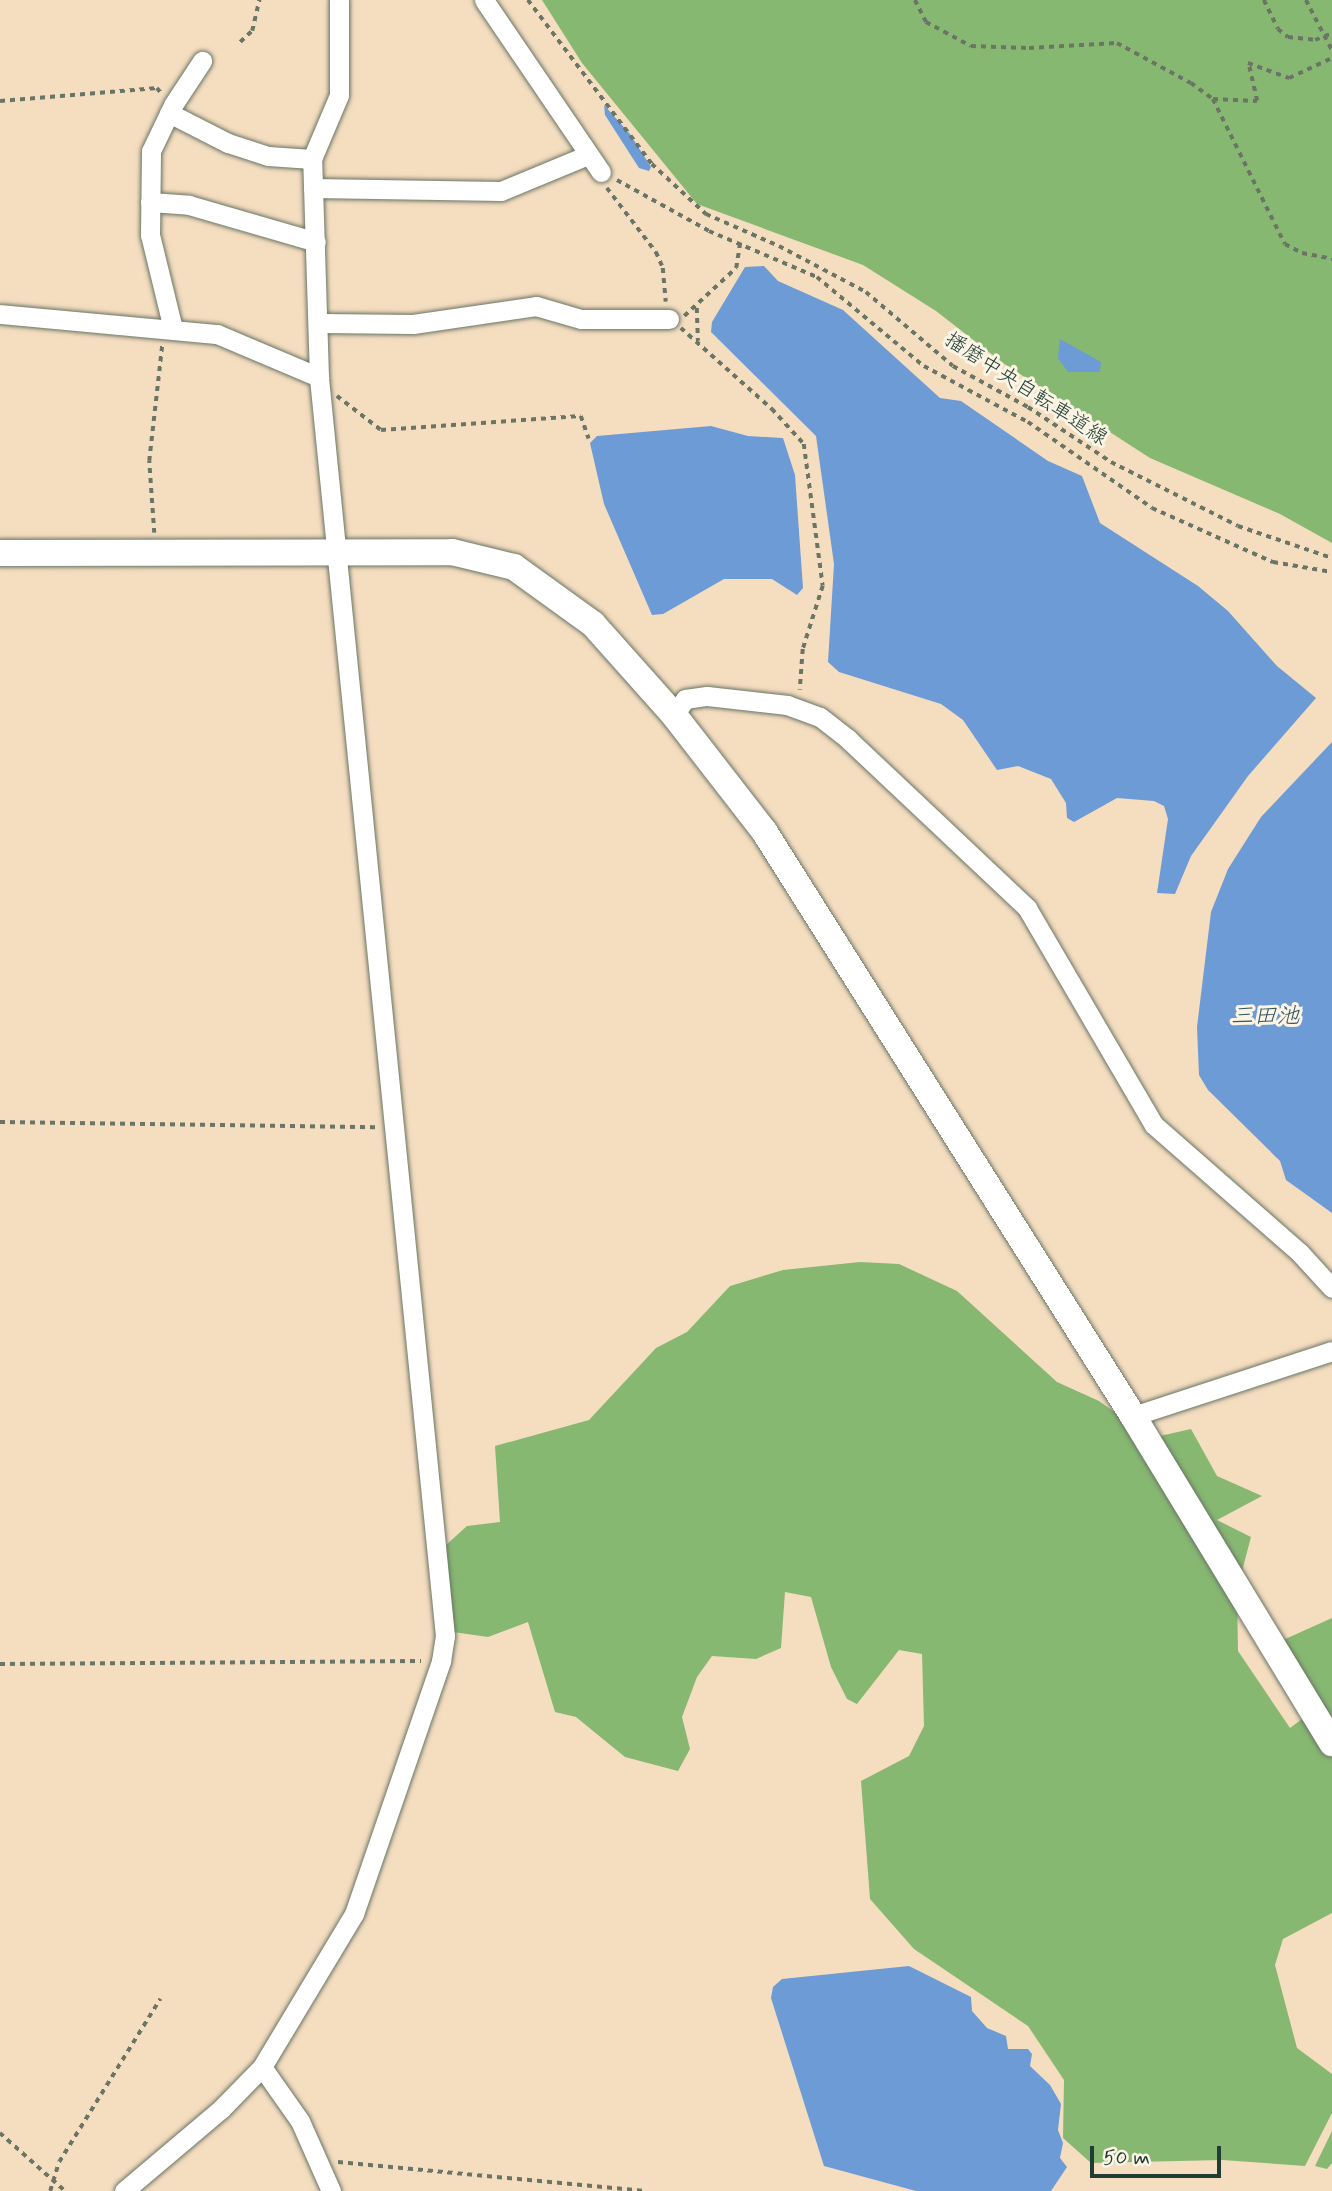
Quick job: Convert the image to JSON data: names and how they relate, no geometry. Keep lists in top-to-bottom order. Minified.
{"streets":{"path":["播磨中央自転車道線"]},"water":["三田池"],"scale_bar":"50 m"}
